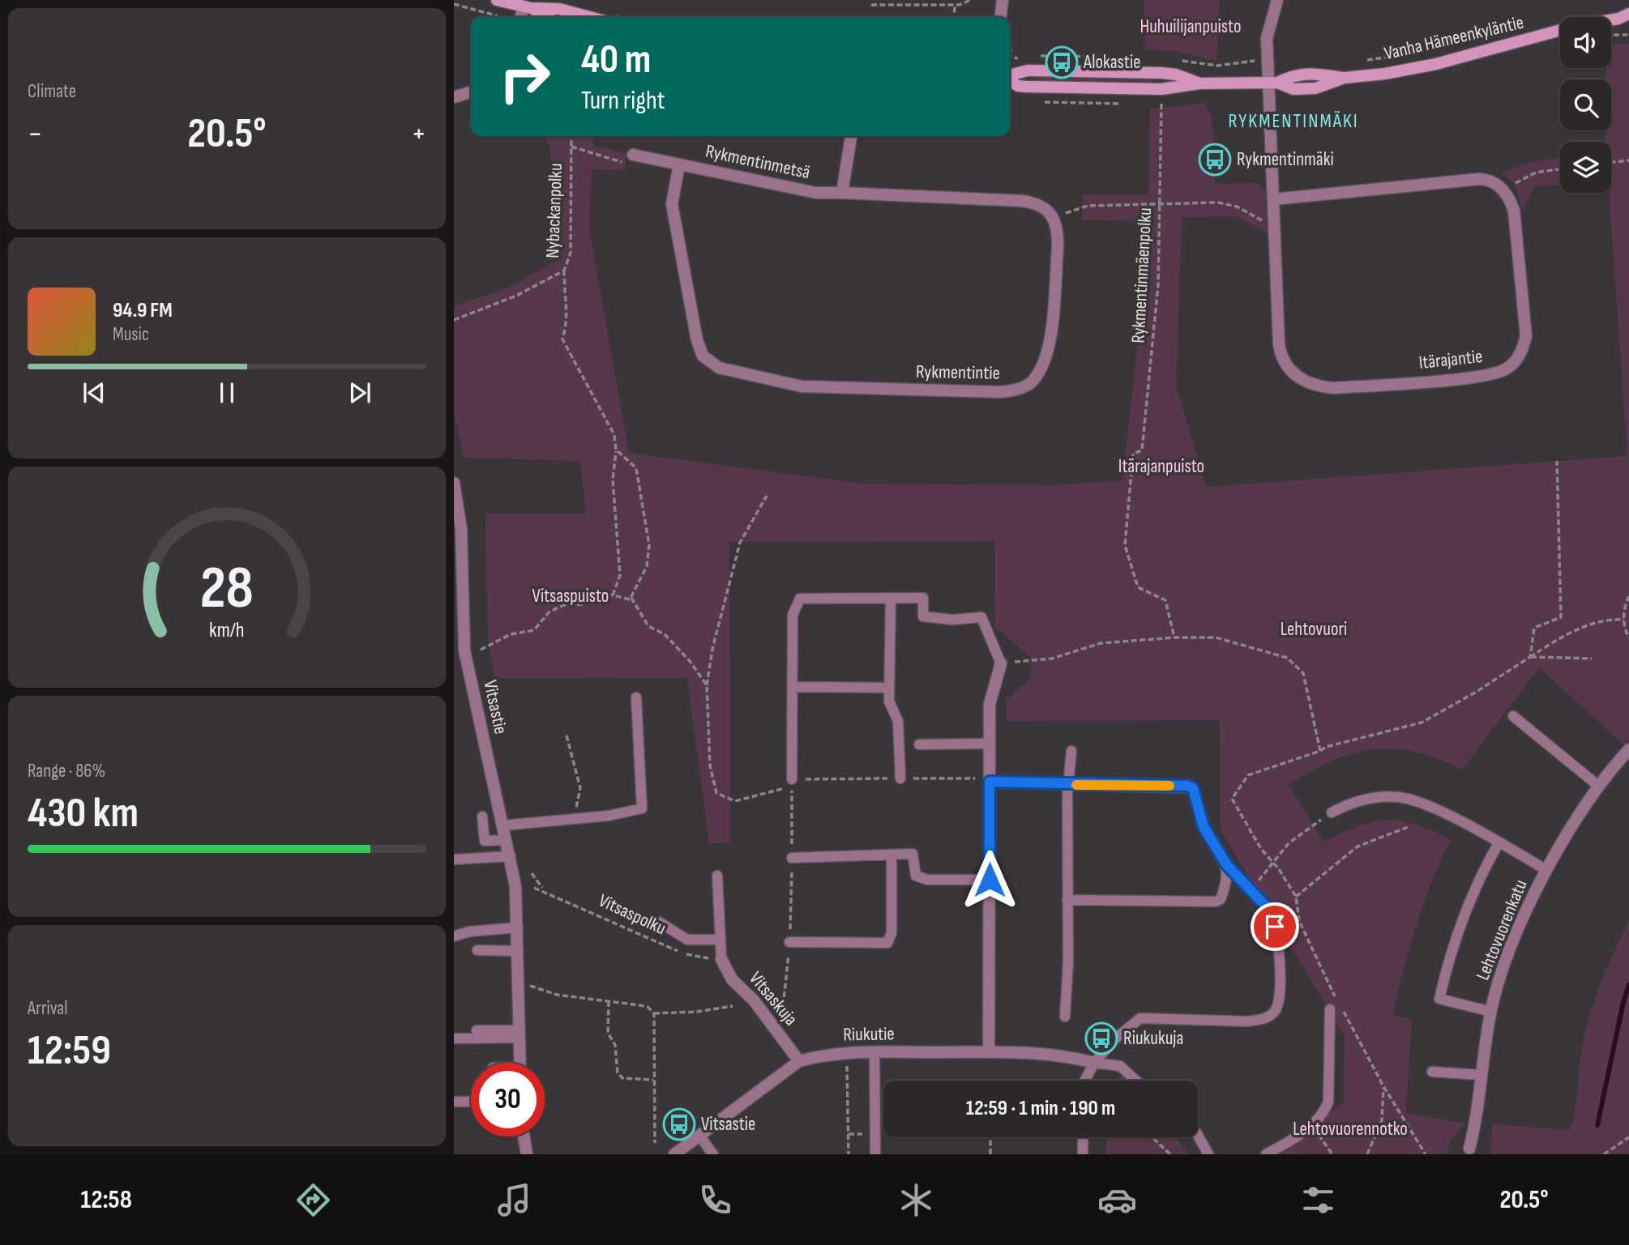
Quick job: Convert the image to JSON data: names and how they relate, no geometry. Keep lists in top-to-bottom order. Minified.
{"streets":{"street":["Vanha Hämeenkyläntie","Rykmentinmetsä","Itärajantie","Rykmentintie","Vitsastie","Lehtovuorenkatu","Vitsaskuja","Riukutie"],"path":["Nybackanpolku","Rykmentinmäenpolku","Vitsaspolku"]},"crossings":[["Vanha Hämeenkyläntie","Itärajantie"],["Rykmentinmetsä","Rykmentintie"],["Vitsaspolku","Vitsaskuja"],["Vitsaskuja","Riukutie"]],"districts":["RYKMENTINMÄKI"],"parks":["Huhuilijanpuisto","Itärajanpuisto","Vitsaspuisto","Lehtovuori","Lehtovuorennotko"],"places":{"bus stop":["Alokastie","Rykmentinmäki","Riukukuja","Vitsastie"]},"page":{"tile":["Climate",["Range · 86%","430 km"],["Arrival","12:59"]],"turn":["40 m","Turn right"],"heat":["−","20.5°","+"],"song":["94.9 FM","Music"],"limit":"30","trip":"12:59 · 1 min · 190 m","tabs":["12:58","20.5°"],"gauge":["28","km/h"]}}
